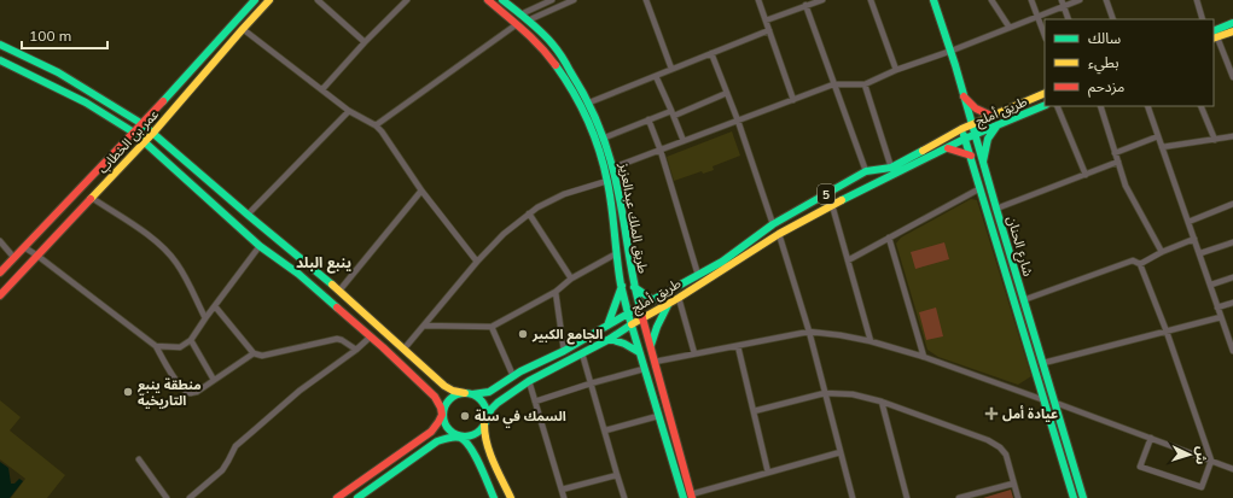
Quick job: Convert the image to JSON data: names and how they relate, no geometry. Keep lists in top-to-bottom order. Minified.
{"streets":{"main road":["طريق أملج","عمر بن الخطاب","5","طريق الملك عبدالعزيز","شارع الحنان"]},"crossings":[["طريق أملج","طريق الملك عبدالعزيز"],["طريق أملج","شارع الحنان"]],"districts":["ينبع البلد"],"places":{"other":["الجامع الكبير","منطقة ينبع التاريخية","السمك في سلة"],"health":["عيادة أمل"]},"legend":["سالك","بطيء","مزدحم"],"scale_bar":"100 m","north":"right"}
